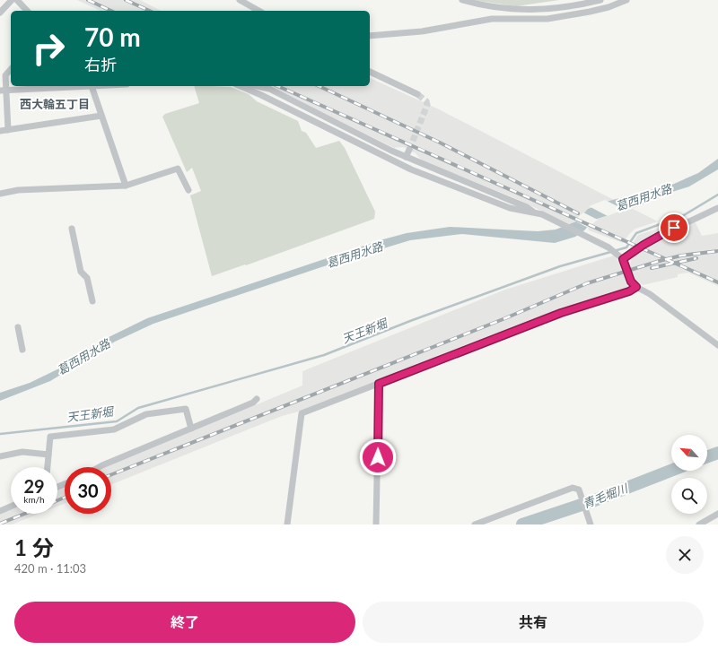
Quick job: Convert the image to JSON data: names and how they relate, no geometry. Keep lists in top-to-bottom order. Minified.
{"districts":["西大輪五丁目"],"water":["葛西用水路","天王新堀","青毛堀川"],"north":"top left","page":{"turn":["70 m","右折"],"speed":"29 km/h","limit":"30","heading":["1 分","420 m · 11:03"],"buttons":["終了","共有"]}}
